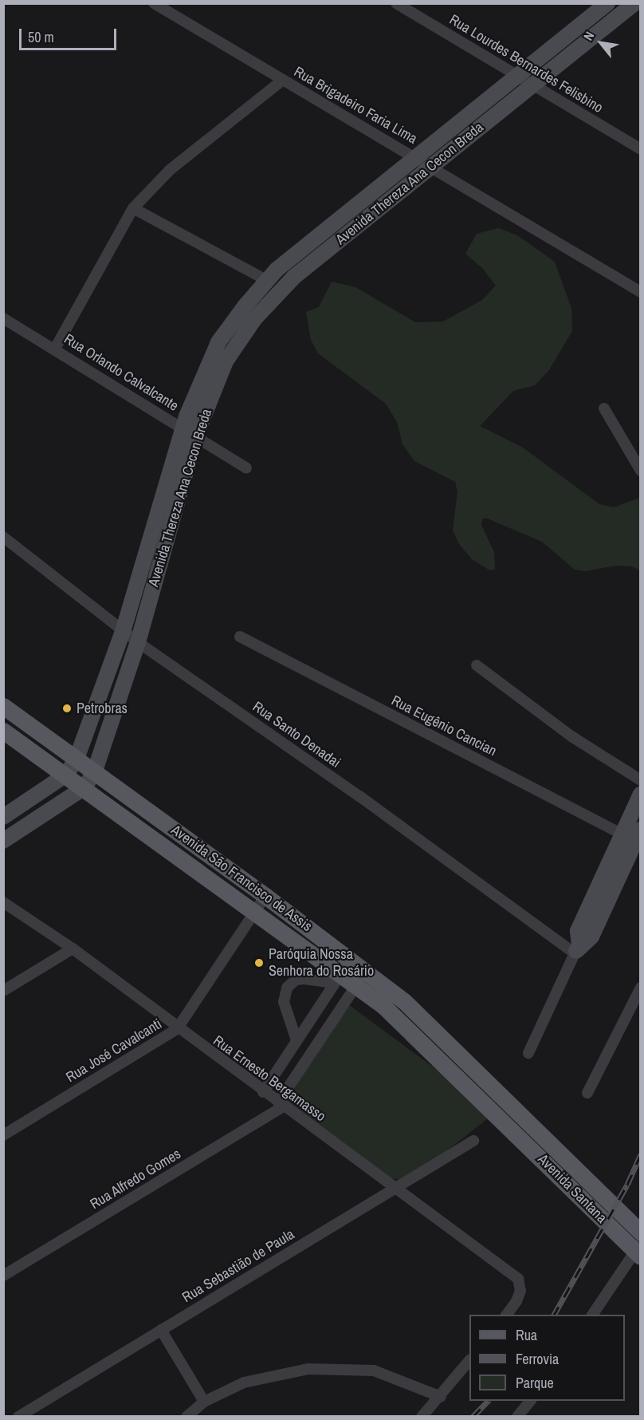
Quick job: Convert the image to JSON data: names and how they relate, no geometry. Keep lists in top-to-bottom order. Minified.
{"streets":{"main road":["Avenida Thereza Ana Cecon Breda","Avenida São Francisco de Assis","Avenida Santana"],"street":["Rua Lourdes Bernardes Felisbino","Rua Brigadeiro Faria Lima","Rua Orlando Calvalcante","Rua Eugênio Cancian","Rua Santo Denadai","Rua José Cavalcanti","Rua Ernesto Bergamasso","Rua Alfredo Gomes","Rua Sebastião de Paula"]},"crossings":[["Rua Lourdes Bernardes Felisbino","Avenida Thereza Ana Cecon Breda"],["Rua Brigadeiro Faria Lima","Avenida Thereza Ana Cecon Breda"],["Avenida Thereza Ana Cecon Breda","Rua Orlando Calvalcante"],["Avenida Thereza Ana Cecon Breda","Rua Santo Denadai"],["Avenida Thereza Ana Cecon Breda","Avenida São Francisco de Assis"],["Avenida São Francisco de Assis","Rua José Cavalcanti"],["Avenida São Francisco de Assis","Avenida Santana"],["Rua José Cavalcanti","Rua Ernesto Bergamasso"],["Rua Ernesto Bergamasso","Rua Alfredo Gomes"],["Rua Ernesto Bergamasso","Rua Sebastião de Paula"]],"places":["Petrobras","Paróquia Nossa Senhora do Rosário"],"legend":["Rua","Ferrovia","Parque"],"scale_bar":"50 m","north":"top left"}
